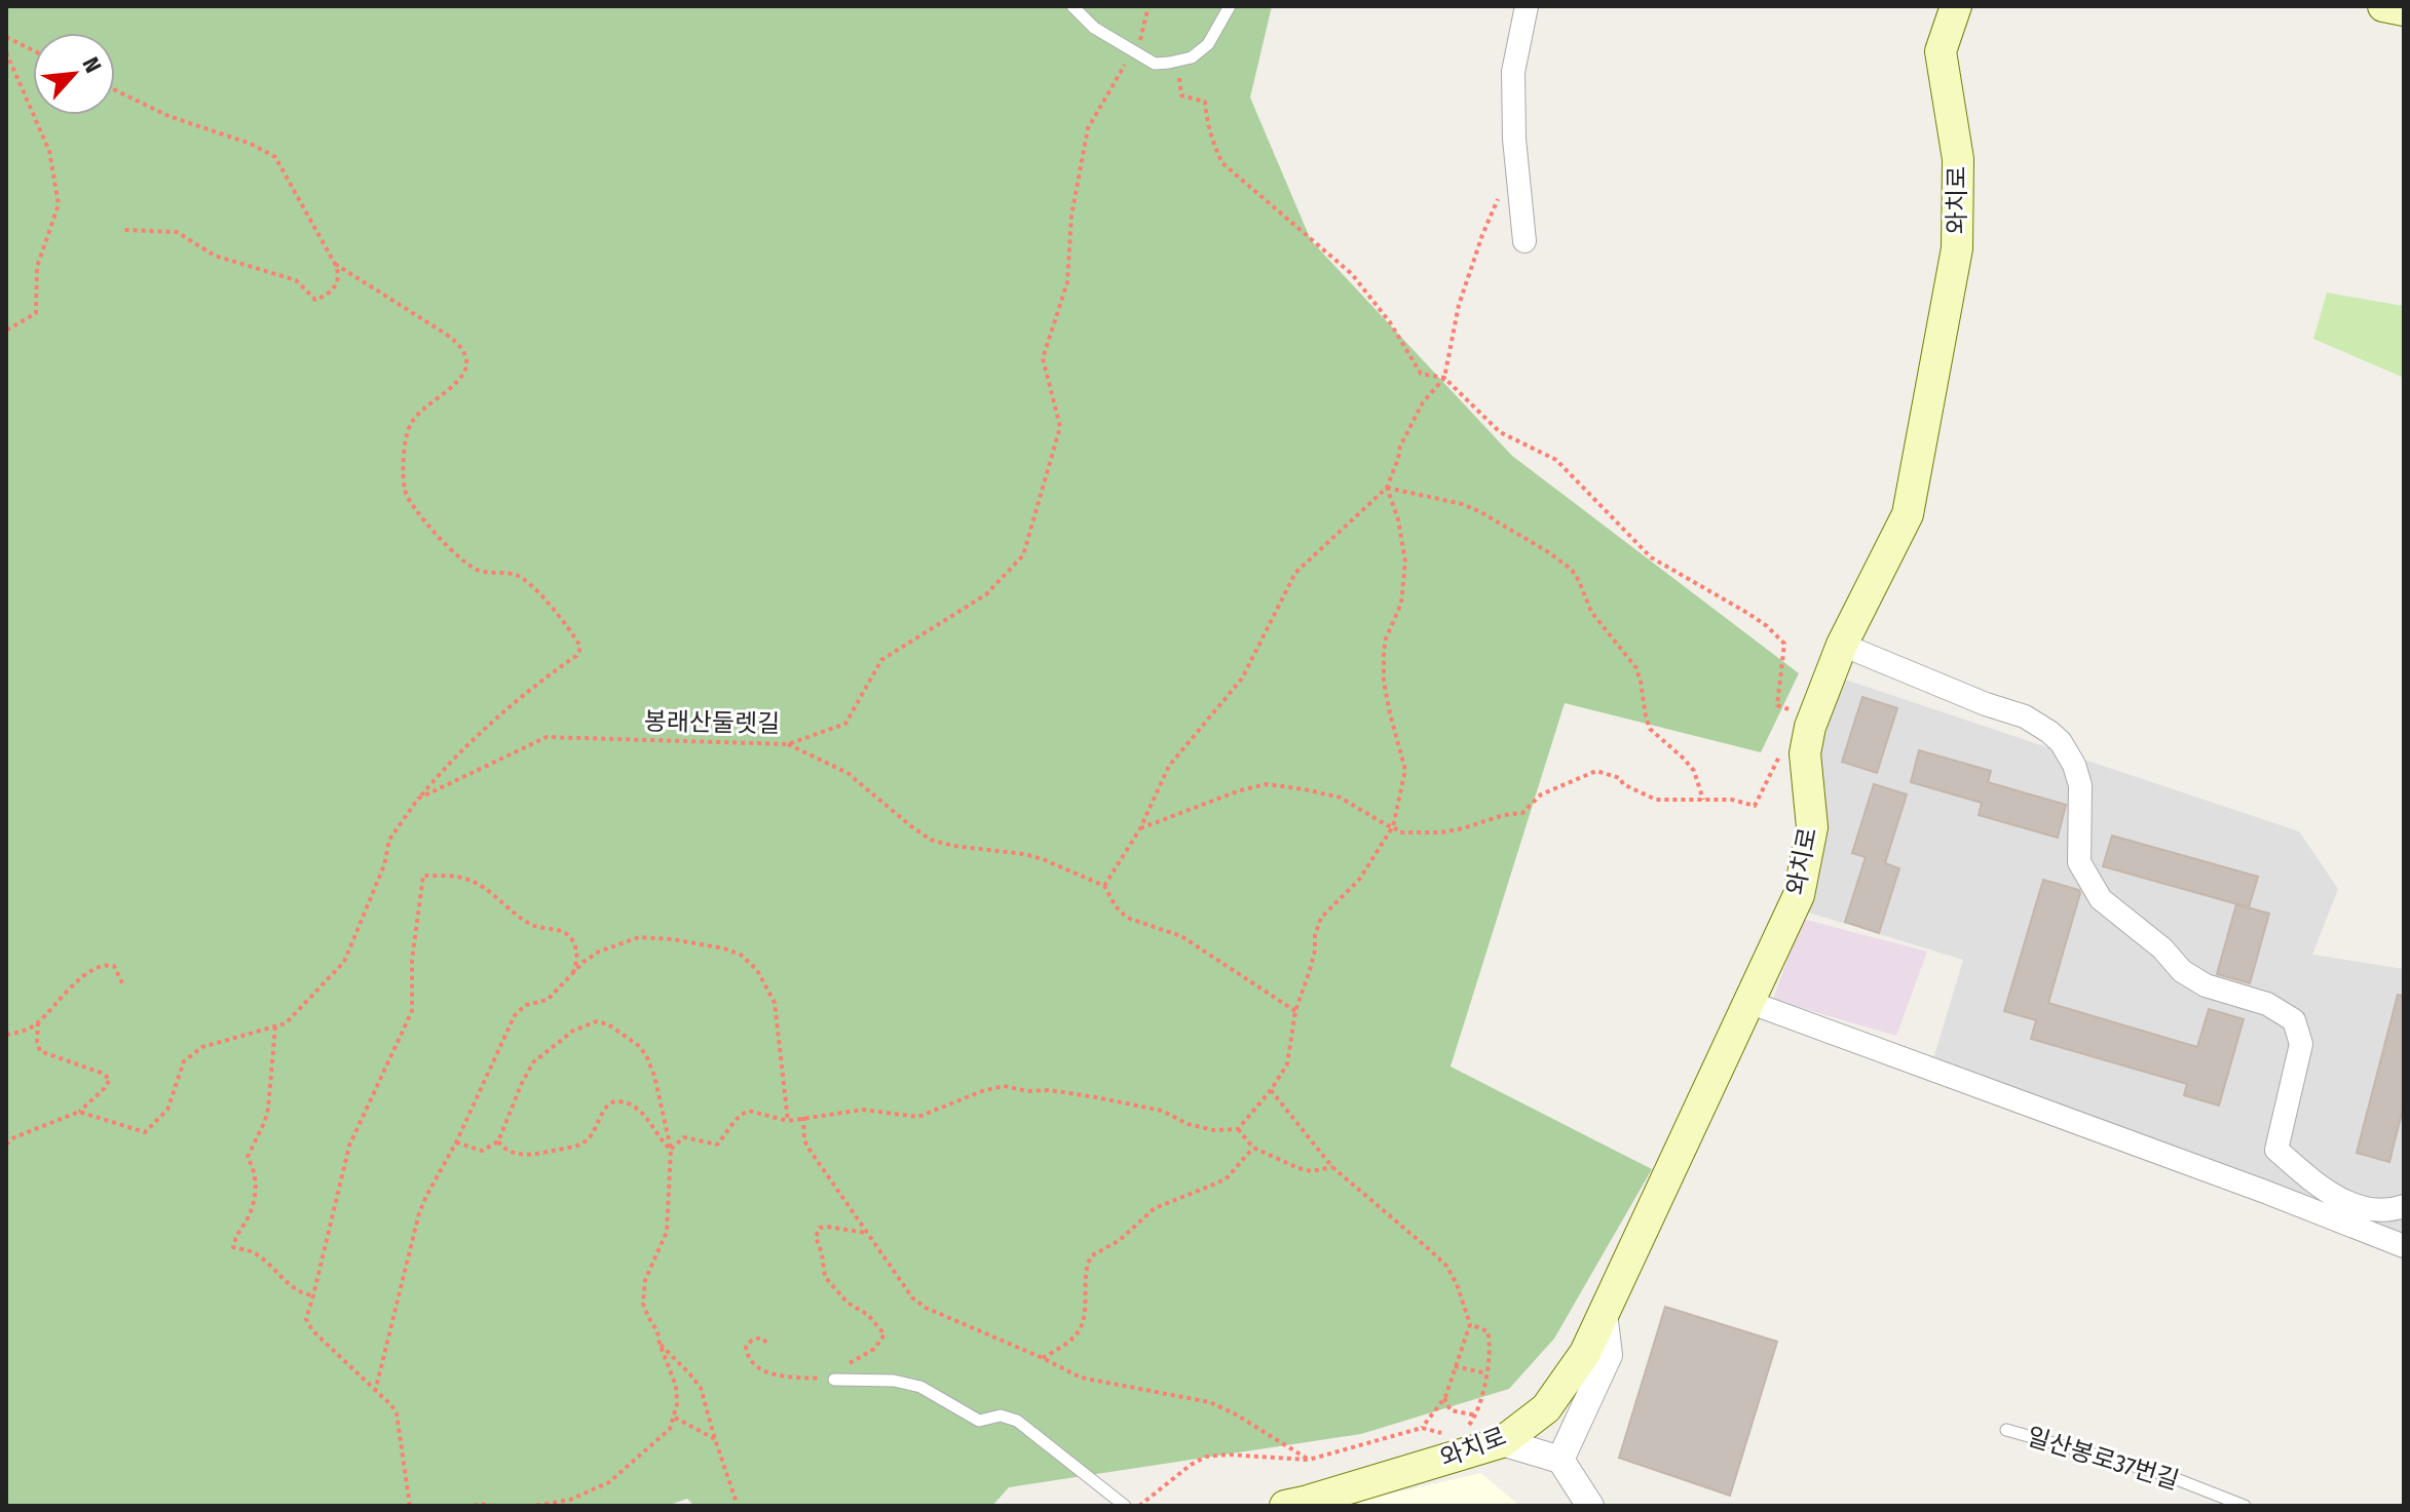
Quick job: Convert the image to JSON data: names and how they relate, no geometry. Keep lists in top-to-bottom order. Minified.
{"streets":{"main road":["와치로"],"lane":["일산봉로37번길"],"path":["봉래산둘렛길"]},"north":"top right"}
